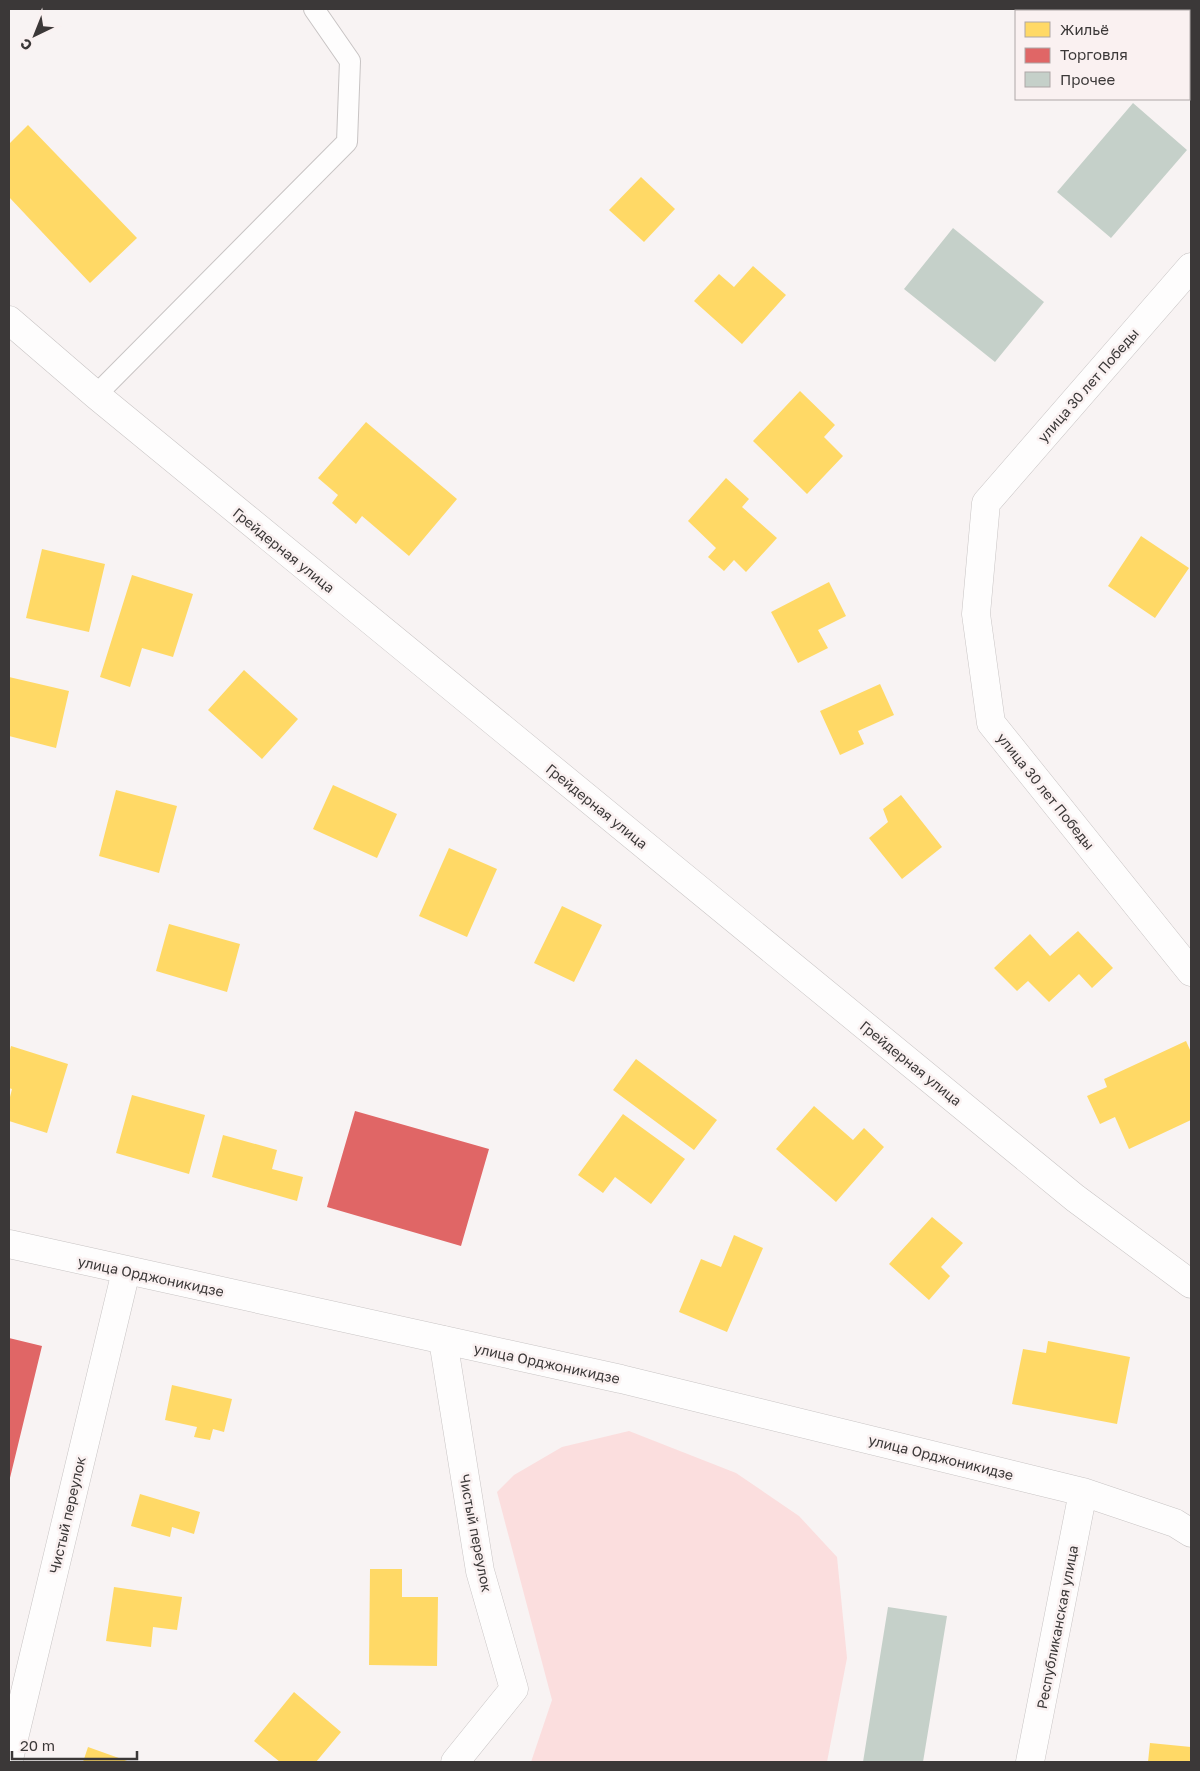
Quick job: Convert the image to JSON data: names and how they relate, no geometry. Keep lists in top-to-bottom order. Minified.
{"streets":{"street":["улица 30 лет Победы","Грейдерная улица","улица Орджоникидзе","Чистый переулок","Республиканская улица"]},"crossings":[["улица Орджоникидзе","Чистый переулок"],["улица Орджоникидзе","Республиканская улица"]],"legend":["Жильё","Торговля","Прочее"],"scale_bar":"20 m","north":"bottom left"}
